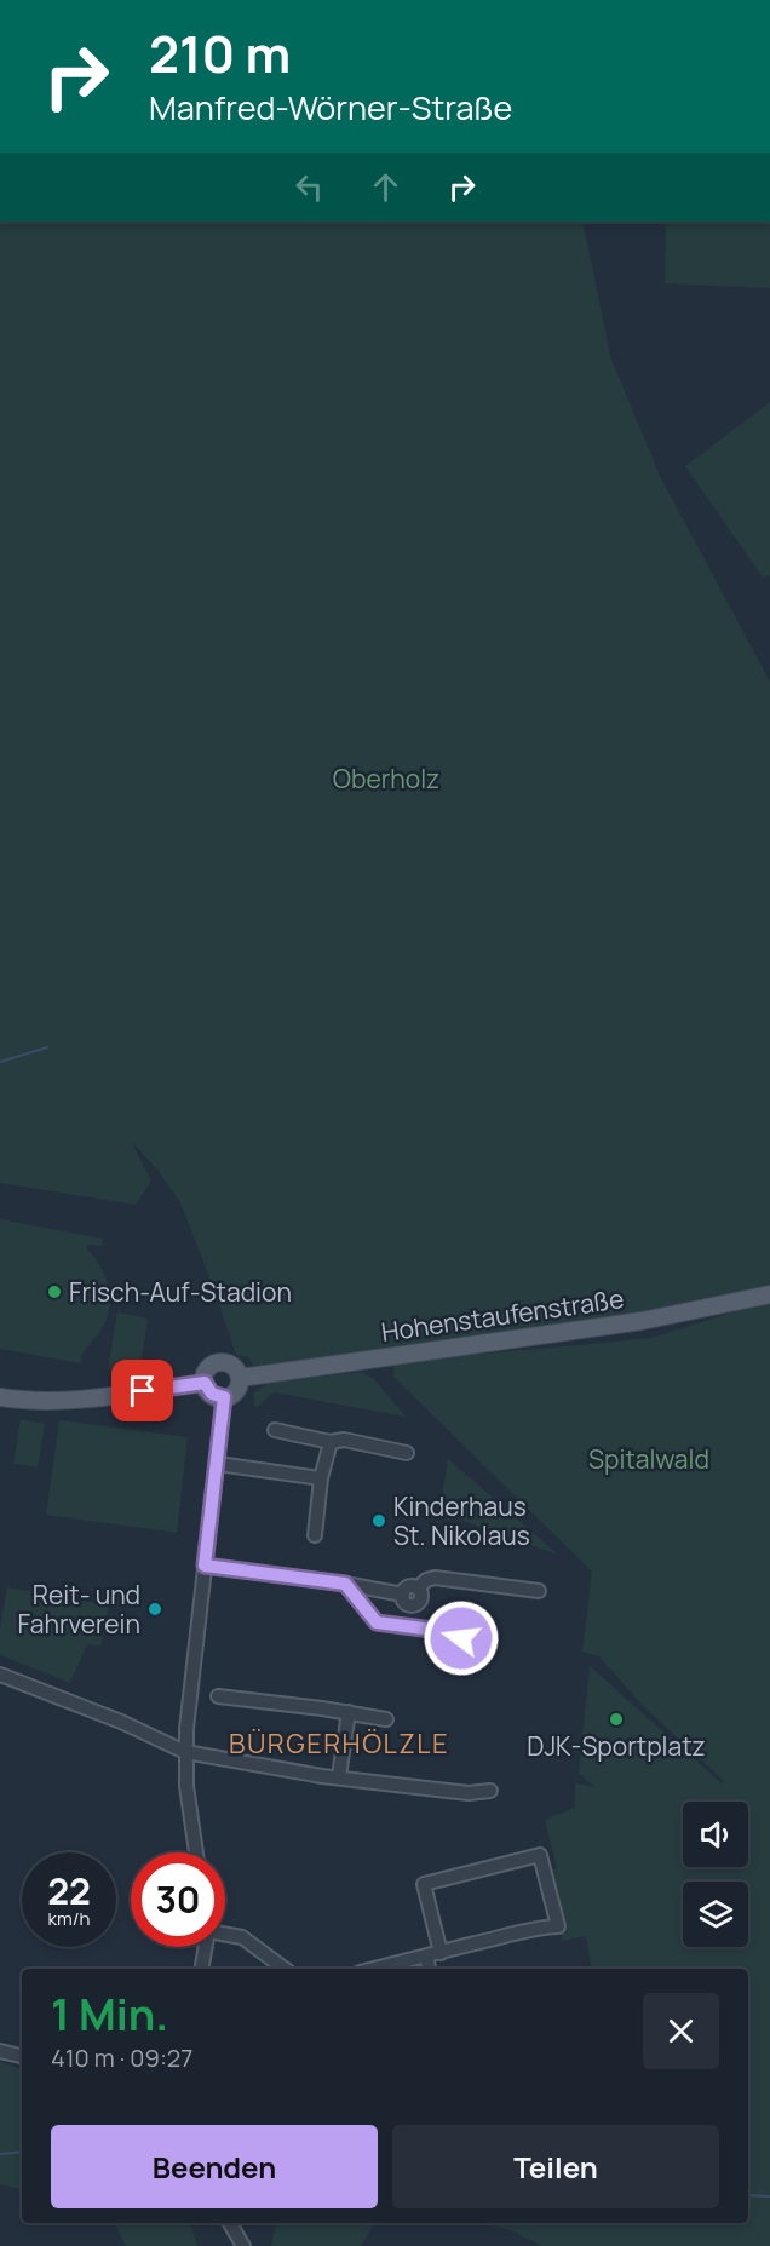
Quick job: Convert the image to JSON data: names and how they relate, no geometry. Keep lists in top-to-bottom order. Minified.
{"streets":{"main road":["Hohenstaufenstraße"]},"districts":["BÜRGERHÖLZLE"],"parks":["Oberholz","Spitalwald"],"places":["Frisch-Auf-Stadion","Kinderhaus St. Nikolaus","Reit- und Fahrverein","DJK-Sportplatz"],"page":{"turn":["210 m","Manfred-Wörner-Straße"],"speed":"22 km/h","limit":"30","heading":["1 Min.","410 m · 09:27"],"buttons":["Beenden","Teilen"]}}
